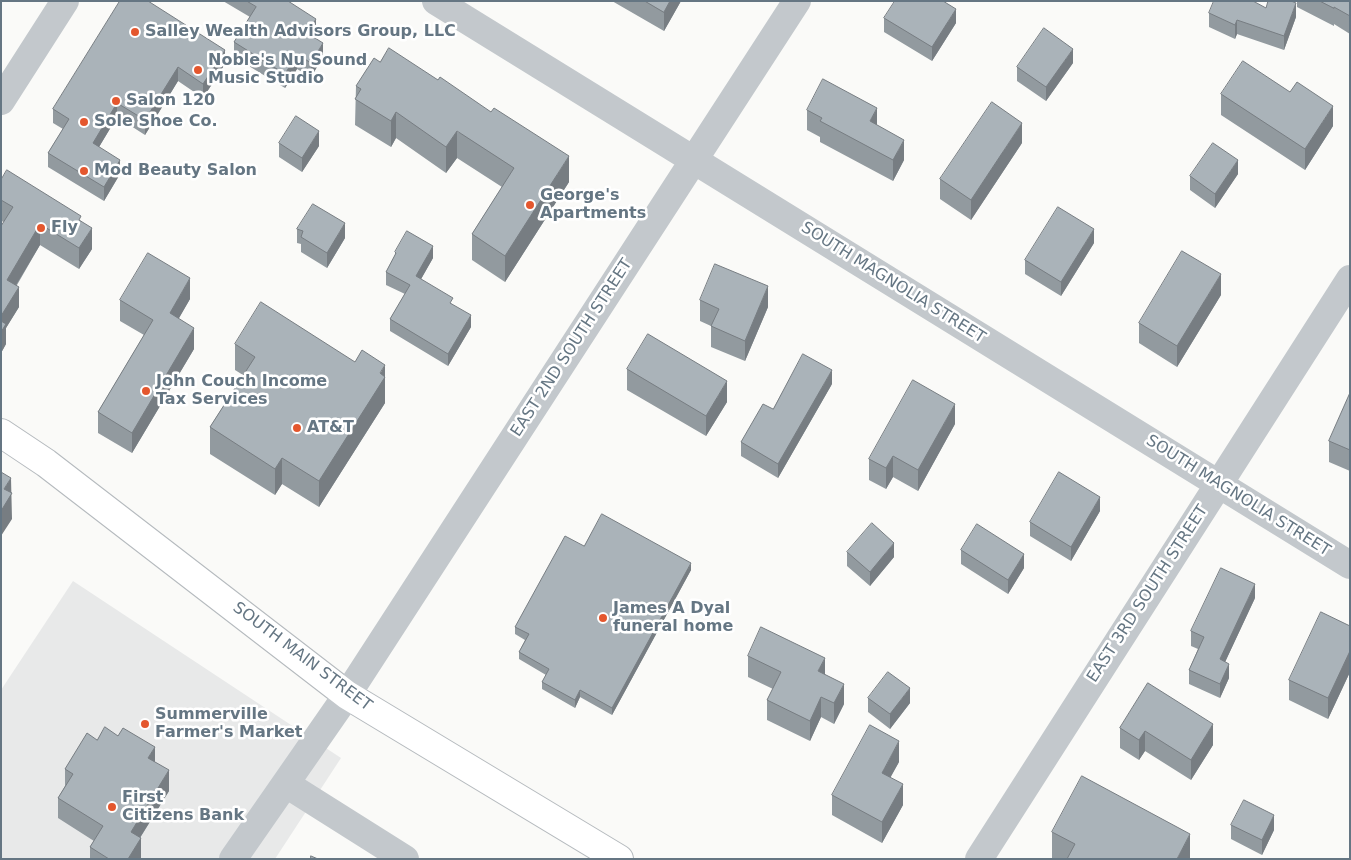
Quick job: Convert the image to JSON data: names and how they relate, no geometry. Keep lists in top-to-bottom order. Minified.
{"streets":{"main road":["SOUTH MAIN STREET"],"street":["SOUTH MAGNOLIA STREET","EAST 2ND SOUTH STREET","EAST 3RD SOUTH STREET"]},"crossings":[["SOUTH MAGNOLIA STREET","EAST 2ND SOUTH STREET"],["SOUTH MAGNOLIA STREET","EAST 3RD SOUTH STREET"],["EAST 2ND SOUTH STREET","SOUTH MAIN STREET"]],"places":["Salley Wealth Advisors Group, LLC","Noble's Nu Sound Music Studio","Salon 120","Sole Shoe Co.","Mod Beauty Salon","George's Apartments","Fly","John Couch Income Tax Services","AT&T","James A Dyal funeral home","Summerville Farmer's Market","First Citizens Bank"]}
